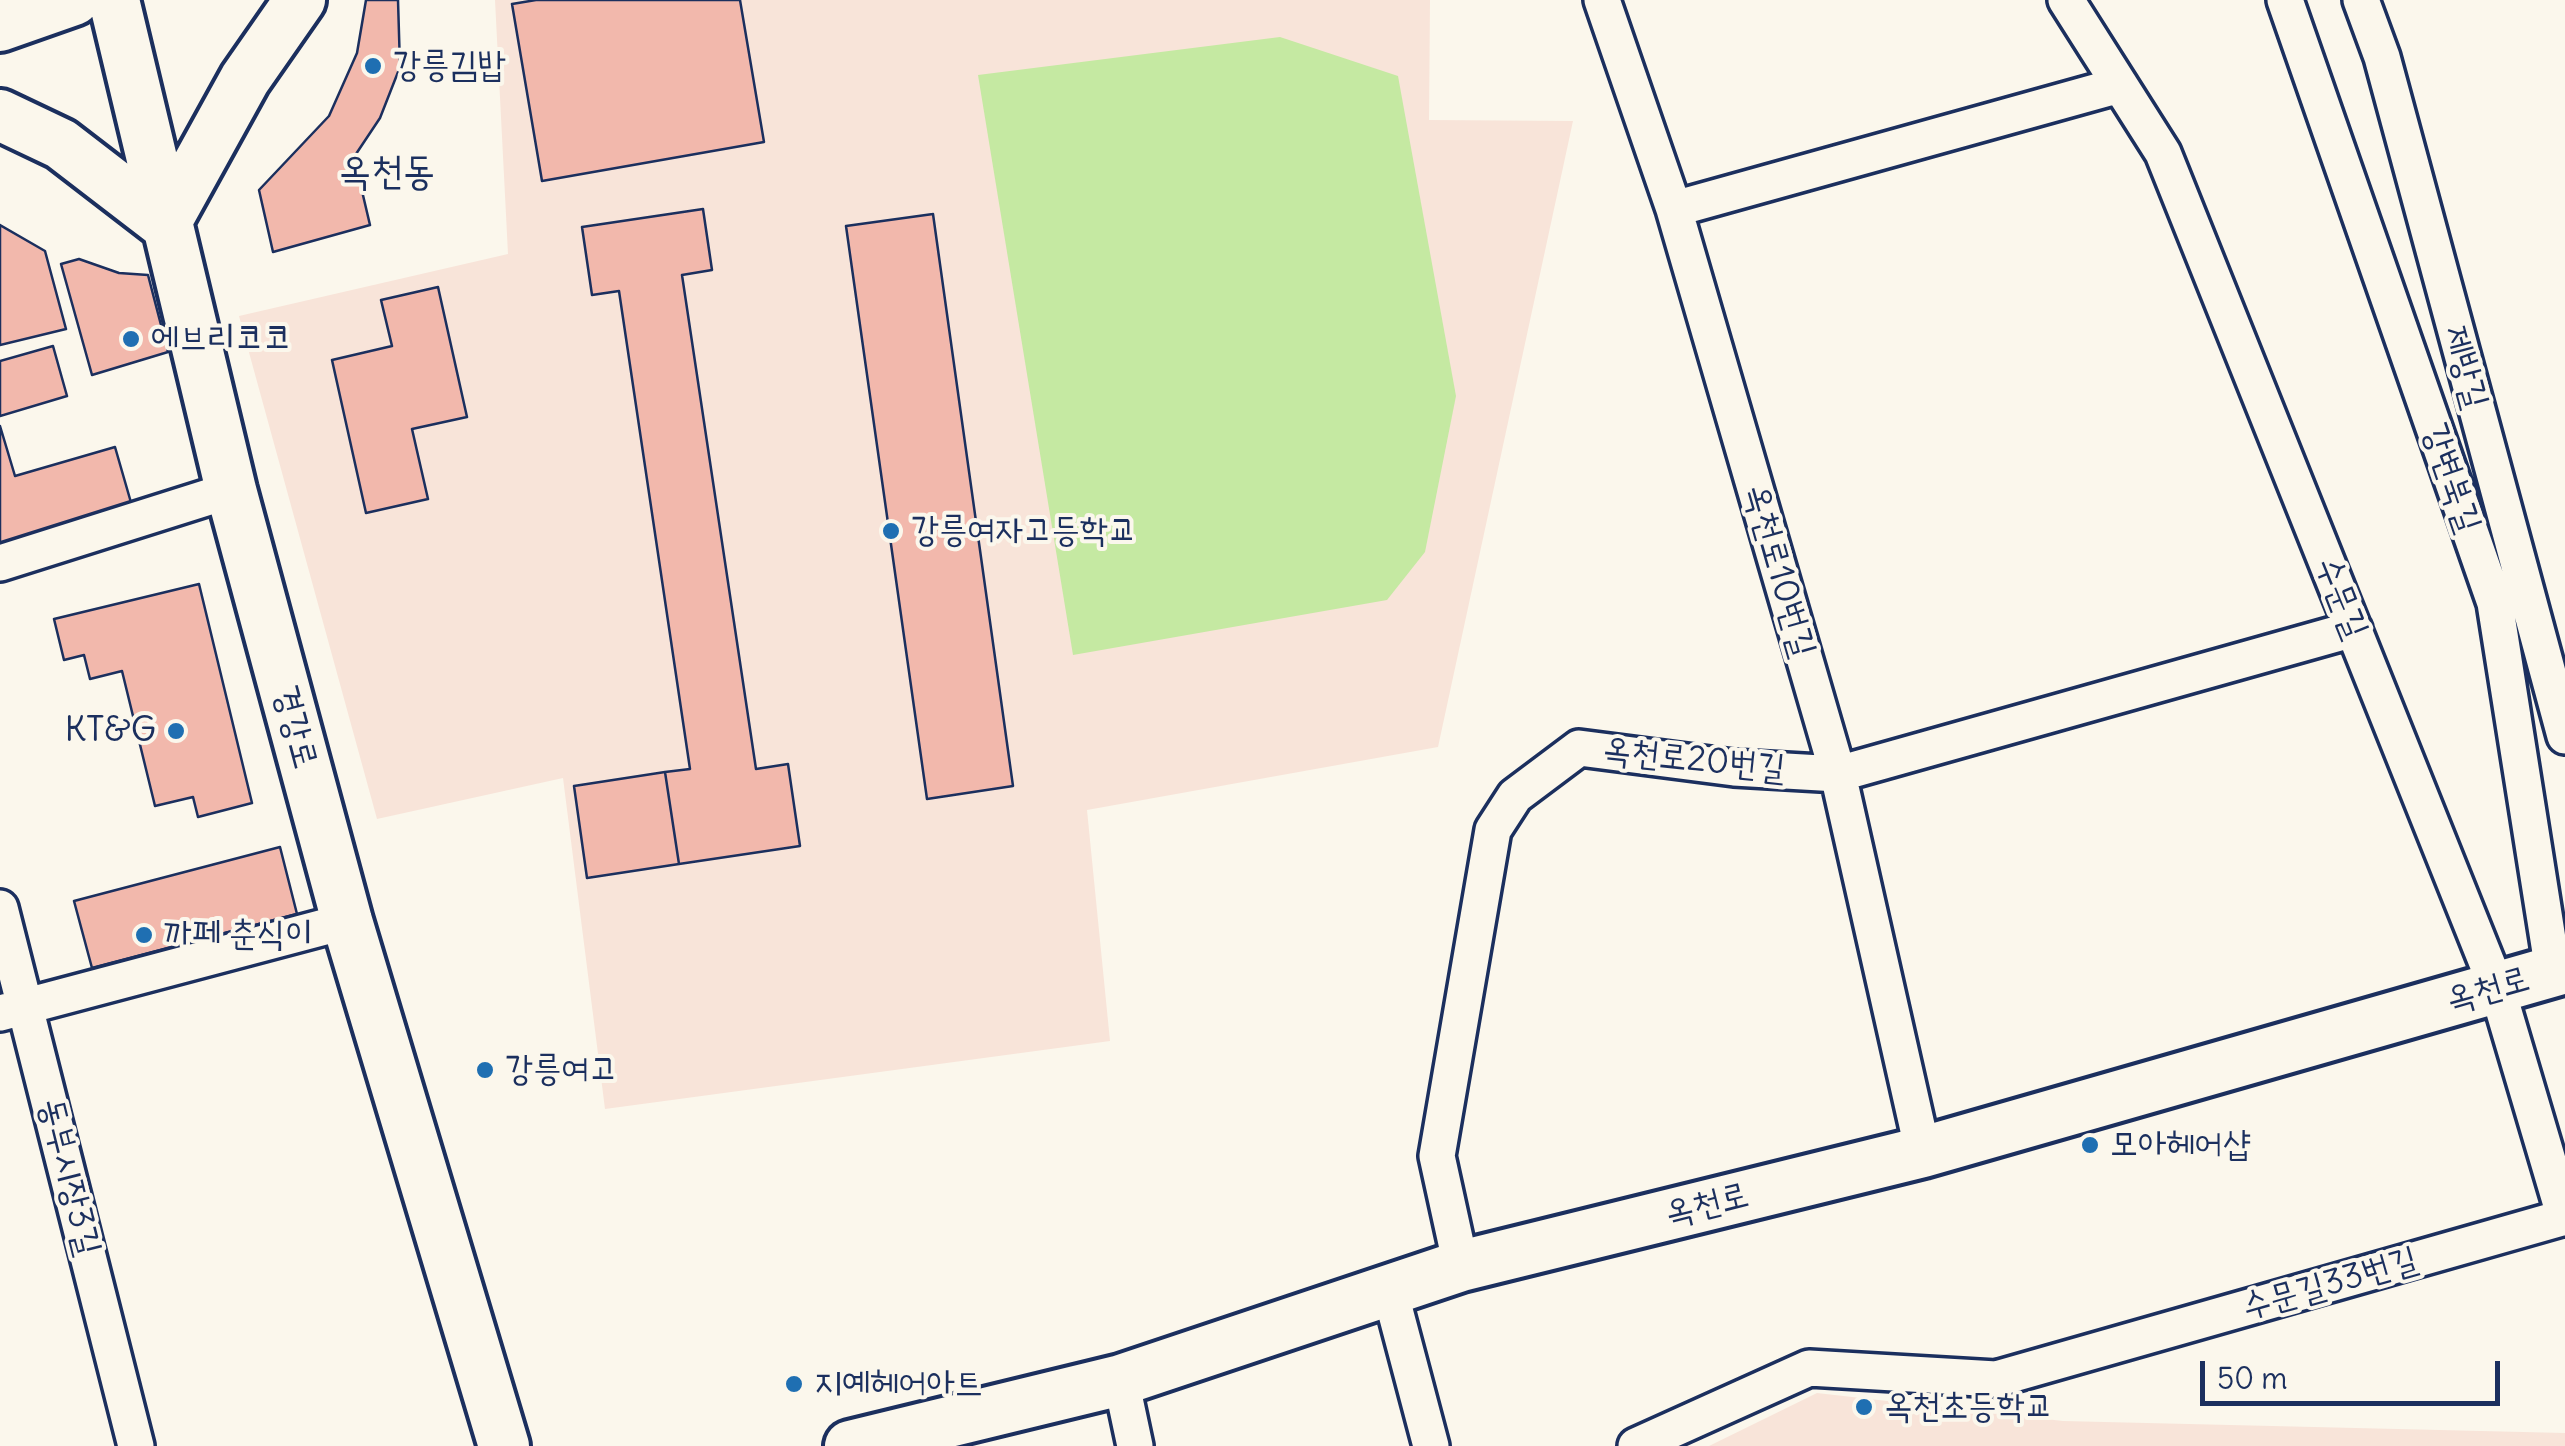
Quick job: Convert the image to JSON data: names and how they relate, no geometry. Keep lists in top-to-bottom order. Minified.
{"streets":{"street":["제방길","강변북길","옥천로10번길","수문길","경강로","옥천로20번길","옥천로","동부시장3길","수문길33번길"]},"crossings":[["강변북길","옥천로"],["옥천로10번길","옥천로20번길"],["옥천로10번길","옥천로"],["수문길","옥천로20번길"],["수문길","옥천로"],["수문길","수문길33번길"],["옥천로20번길","옥천로"]],"districts":["옥천동"],"places":["강릉김밥","에브리코코","강릉여자고등학교","KT&G","까페 춘식이","강릉여고","모아헤어샵","지예헤어아트","옥천초등학교"],"scale_bar":"50 m"}
